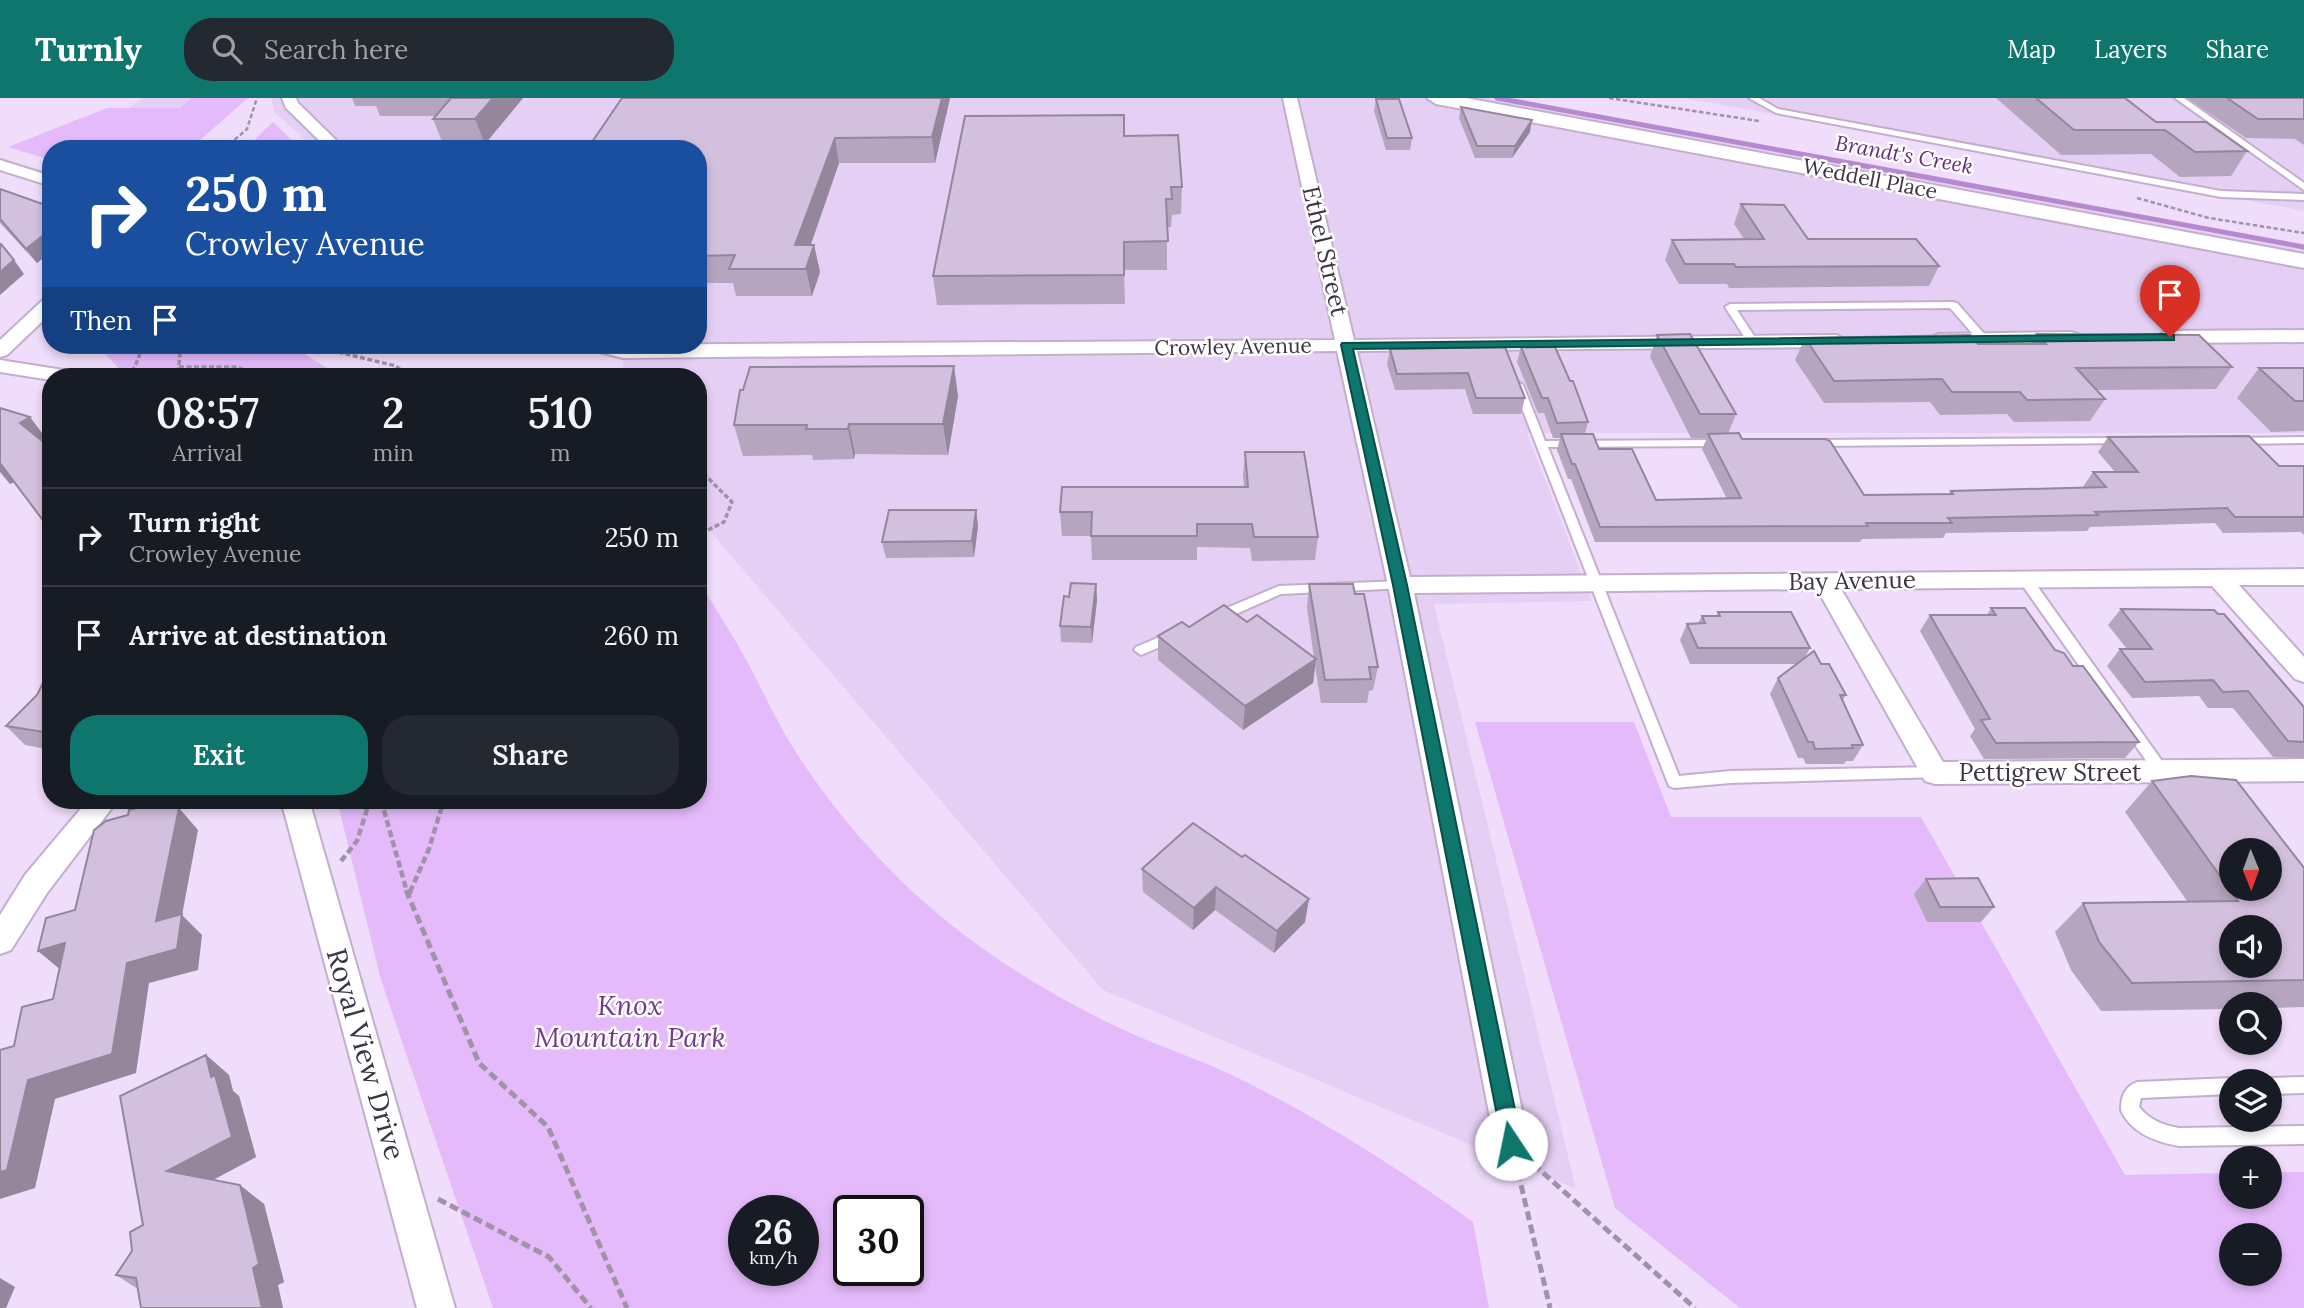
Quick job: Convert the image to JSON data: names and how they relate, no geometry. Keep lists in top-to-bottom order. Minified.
{"streets":{"street":["Weddell Place","Ethel Street","Crowley Avenue","Bay Avenue","Pettigrew Street","Royal View Drive"]},"crossings":[["Ethel Street","Crowley Avenue"],["Ethel Street","Bay Avenue"],["Bay Avenue","Pettigrew Street"]],"water":["Brandt's Creek"],"parks":["Knox Mountain Park"],"north":"bottom","page":{"header":"Turnly","search":"Search here","nav":["Map","Layers","Share"],"turn":["250 m","Crowley Avenue"],"then":"Then","eta":["08:57","Arrival","2","min","510","m"],"list":[{"name":"Turn right","note":"Crowley Avenue","value":"250 m"},{"name":"Arrive at destination","value":"260 m"}],"buttons":["Exit","Share"],"map_buttons":["+","−"],"speed":"26 km/h","limit":"30"}}
